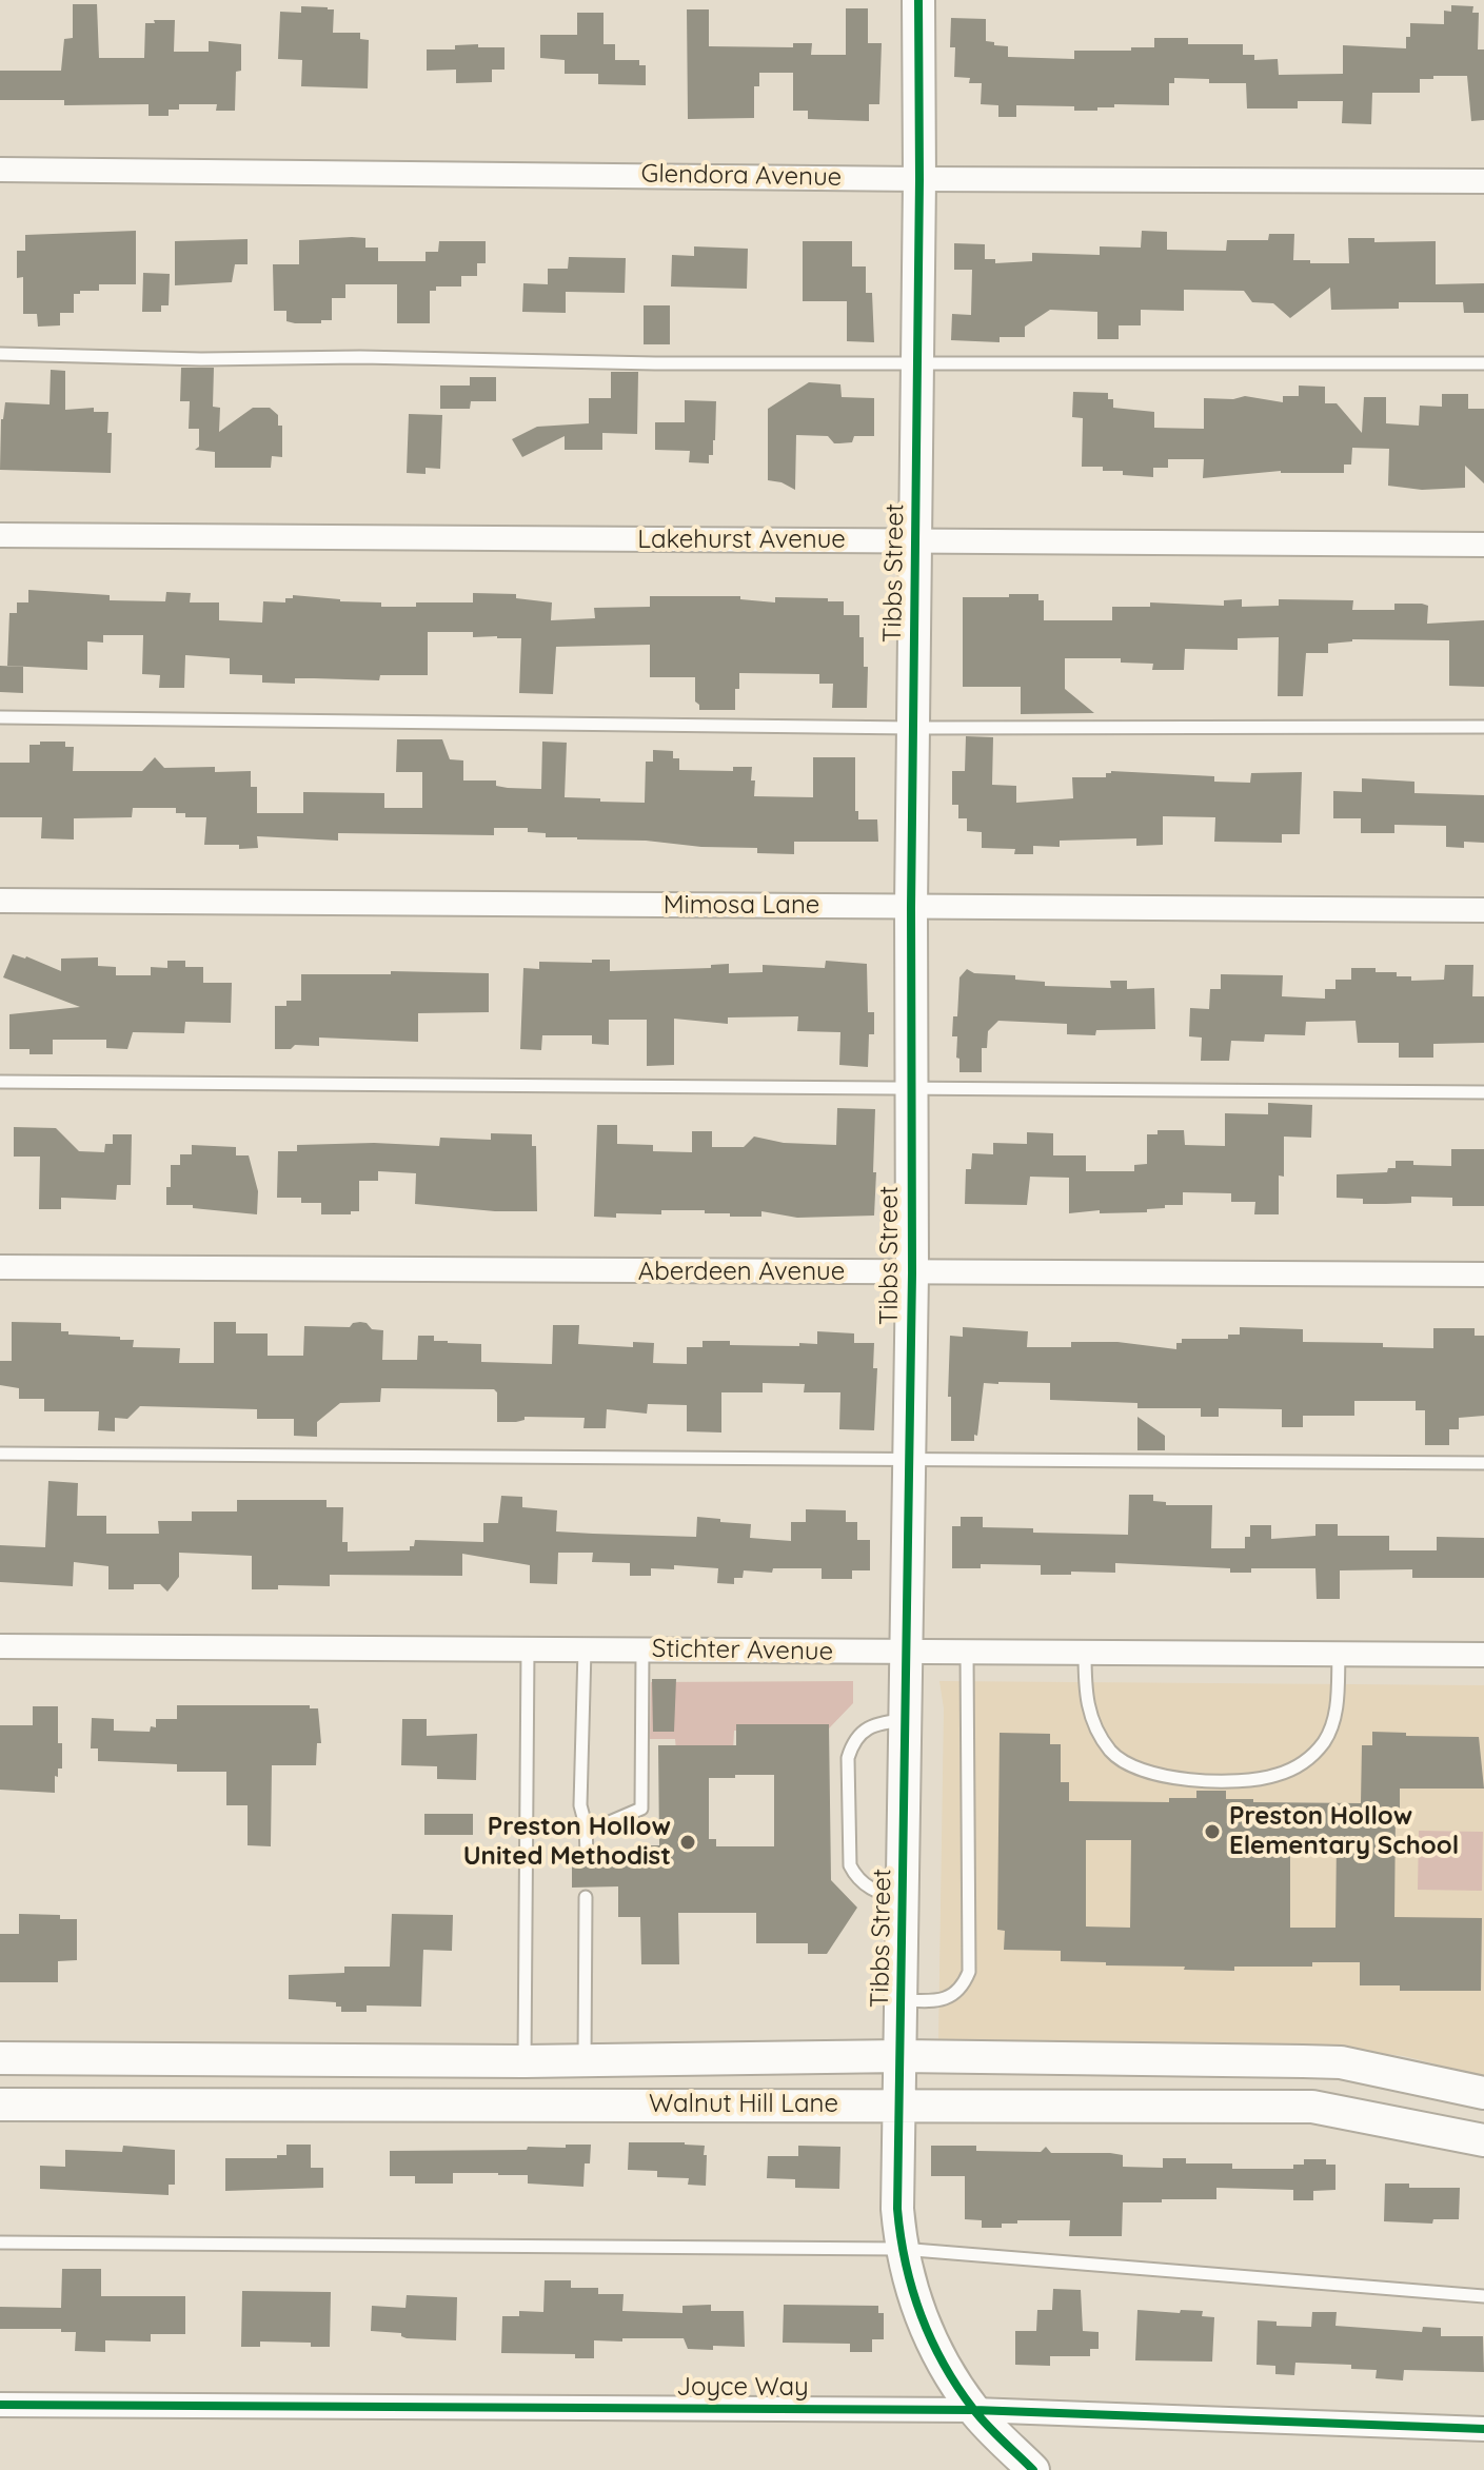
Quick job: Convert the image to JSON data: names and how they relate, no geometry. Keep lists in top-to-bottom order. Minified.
{"streets":{"main road":["Tibbs Street","Walnut Hill Lane"],"street":["Glendora Avenue","Lakehurst Avenue","Mimosa Lane","Aberdeen Avenue","Stichter Avenue","Joyce Way"]},"crossings":[["Glendora Avenue","Tibbs Street"],["Lakehurst Avenue","Tibbs Street"],["Tibbs Street","Mimosa Lane"],["Tibbs Street","Aberdeen Avenue"],["Tibbs Street","Stichter Avenue"],["Tibbs Street","Walnut Hill Lane"],["Tibbs Street","Joyce Way"]],"places":["Preston Hollow Elementary School","Preston Hollow United Methodist"]}
